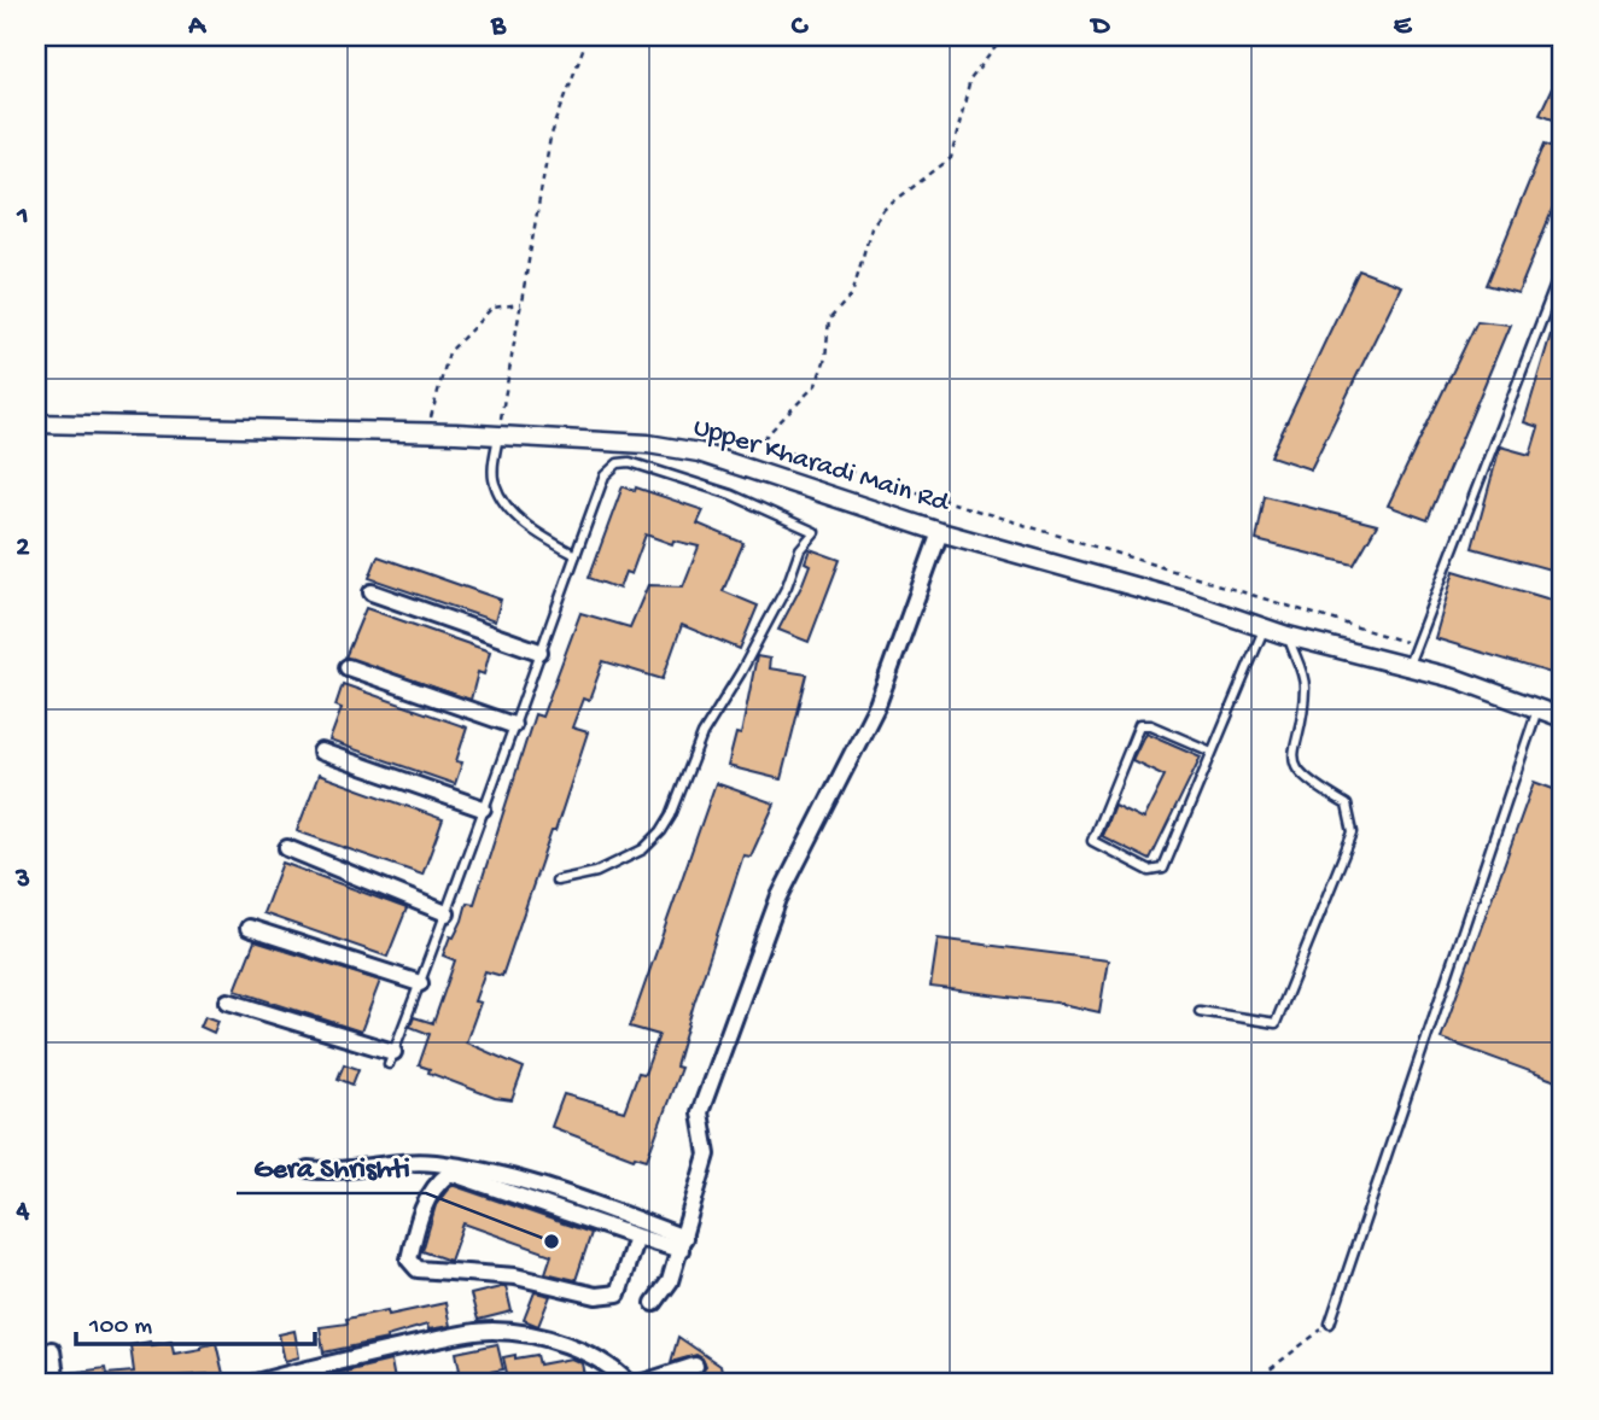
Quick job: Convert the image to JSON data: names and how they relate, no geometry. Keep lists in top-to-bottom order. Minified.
{"streets":{"street":["Upper Kharadi Main Rd"]},"places":["Gera Shrishti"],"scale_bar":"100 m","grid":{"columns":["A","B","C","D","E"],"rows":["1","2","3","4"]}}
